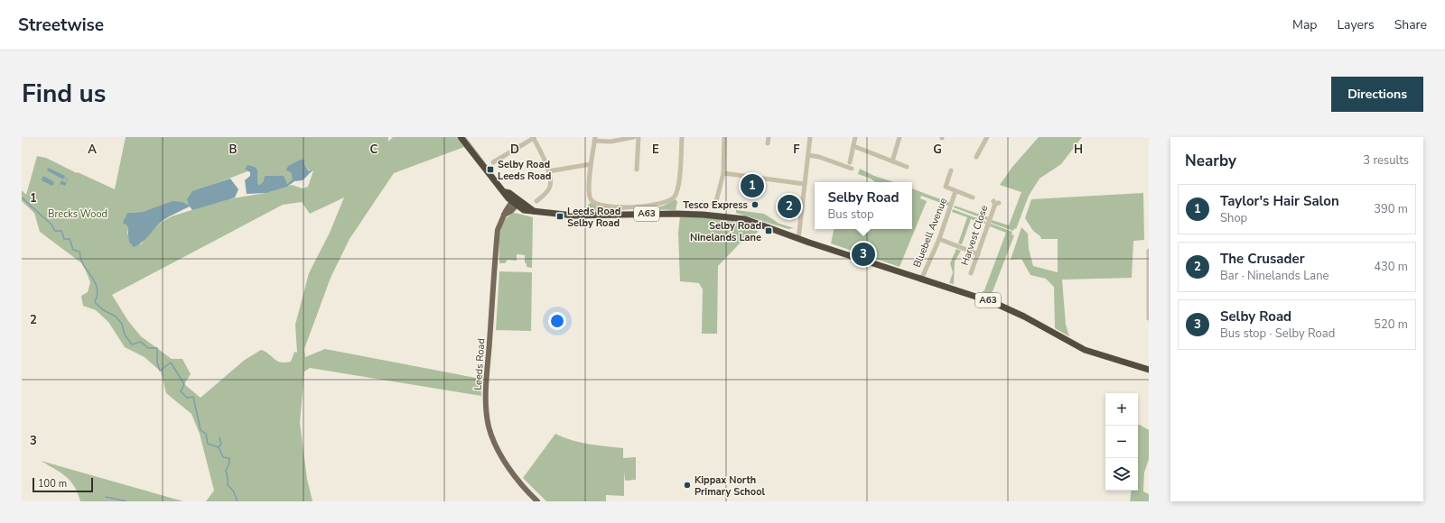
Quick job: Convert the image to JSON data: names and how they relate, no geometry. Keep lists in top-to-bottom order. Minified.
{"streets":{"highway":["A63"],"main road":["Leeds Road"],"street":["Bluebell Avenue","Harvest Close"]},"crossings":[["A63","Bluebell Avenue"],["A63","Leeds Road"]],"parks":["Brecks Wood"],"places":{"transit":["Selby Road Leeds Road","Leeds Road Selby Road","Selby Road Ninelands Lane"],"other":["Tesco Express","Kippax North Primary School"]},"scale_bar":"100 m","page":{"header":"Streetwise","nav":["Map","Layers","Share"],"title":"Find us","buttons":"Directions","heading":["Nearby","3 results"],"pins":["1","2","3"],"popup":["Selby Road","Bus stop"],"list":[{"mark":"1","name":"Taylor's Hair Salon","note":"Shop","value":"390 m"},{"mark":"2","name":"The Crusader","note":"Bar · Ninelands Lane","value":"430 m"},{"mark":"3","name":"Selby Road","note":"Bus stop · Selby Road","value":"520 m"}],"map_buttons":["+","−"],"scale":"100 m"},"grid":{"columns":["A","B","C","D","E","F","G","H"],"rows":["1","2","3"]}}
